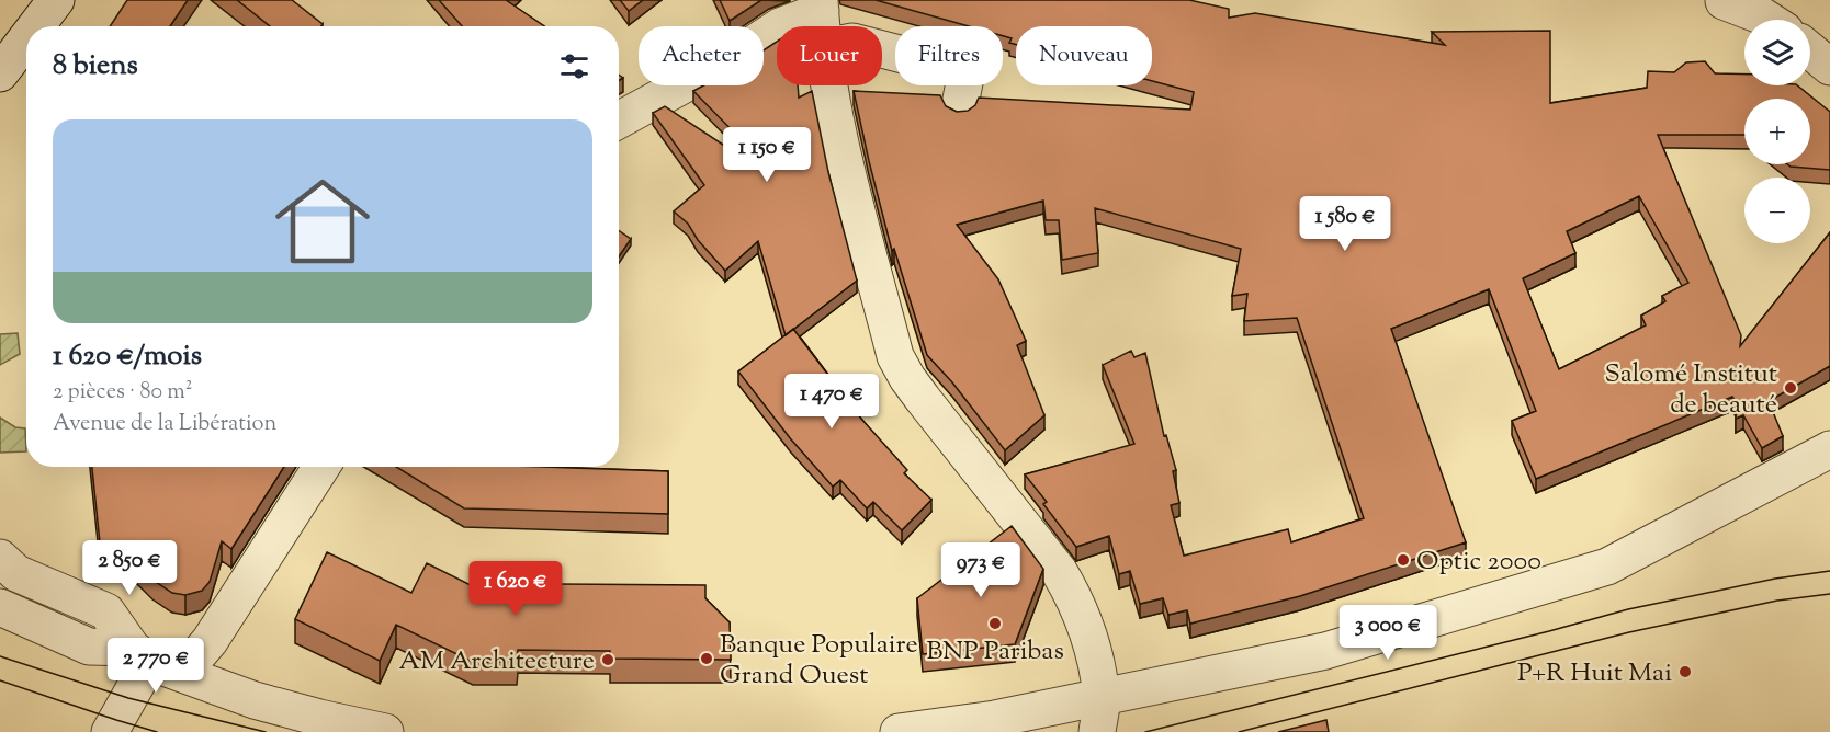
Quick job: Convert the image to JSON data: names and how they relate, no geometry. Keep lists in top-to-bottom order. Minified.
{"places":["Salomé Institut de beauté","Optic 2000","BNP Paribas","Banque Populaire Grand Ouest","AM Architecture","P+R Huit Mai"],"page":{"map_buttons":["+","−"],"chip":["Acheter","Louer","Filtres","Nouveau"],"heading":"8 biens","list":[{"name":"1 620 €/mois","note":"2 pièces · 80 m² · Avenue de la Libération"}],"price":["1 150 €","1 580 €","1 470 €","2 850 €","973 €","1 620 €","3 000 €","2 770 €"]}}
